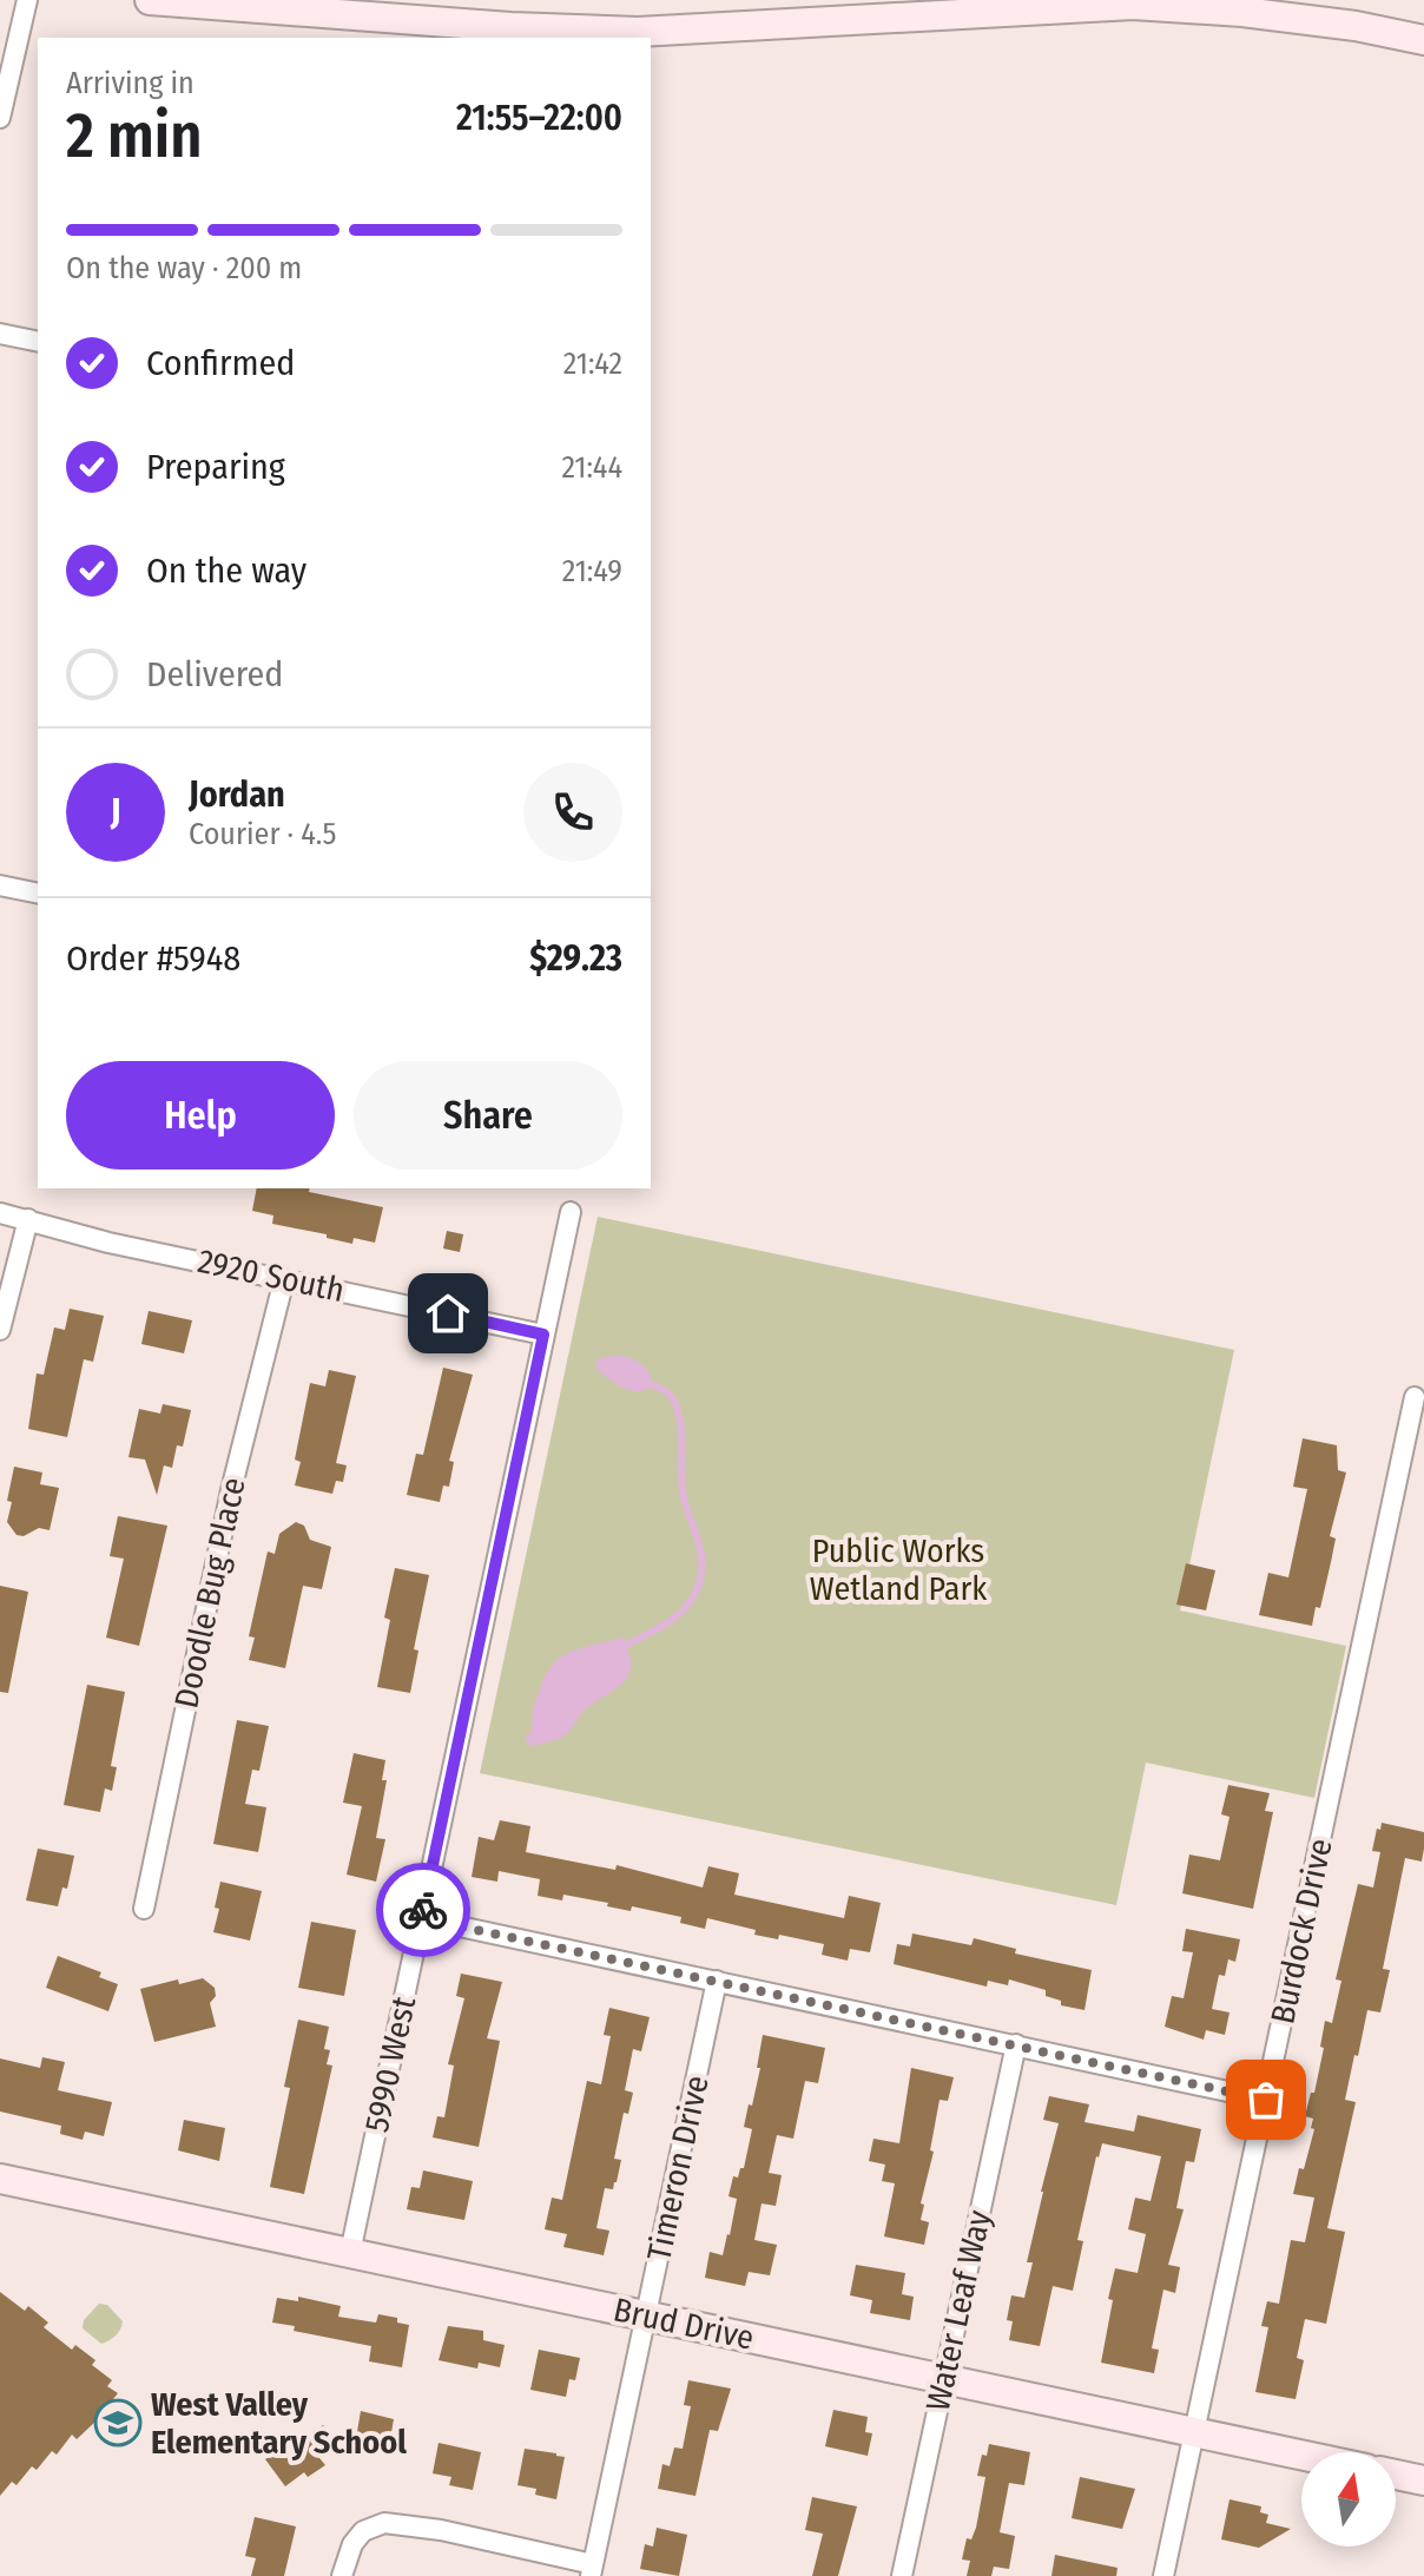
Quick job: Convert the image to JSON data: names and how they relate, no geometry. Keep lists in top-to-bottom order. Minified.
{"streets":{"main road":["Brud Drive"],"street":["2920 South","Doodle Bug Place","Burdock Drive","5990 West","Timeron Drive","Water Leaf Way"]},"crossings":[["2920 South","Doodle Bug Place"],["2920 South","5990 West"],["Burdock Drive","Brud Drive"],["5990 West","Brud Drive"],["Timeron Drive","Brud Drive"],["Water Leaf Way","Brud Drive"]],"parks":["Public Works Wetland Park"],"places":{"school or university":["West Valley Elementary School"]},"north":"top","page":{"heading":["2 min","Arriving in","21:55–22:00"],"panel":["Jordan","Courier · 4.5","Order #5948","$29.23"],"bar":"On the way · 200 m","list":[["Confirmed","21:42"],["Preparing","21:44"],["On the way","21:49"],"Delivered"],"round":"J","buttons":["Help","Share"]}}
